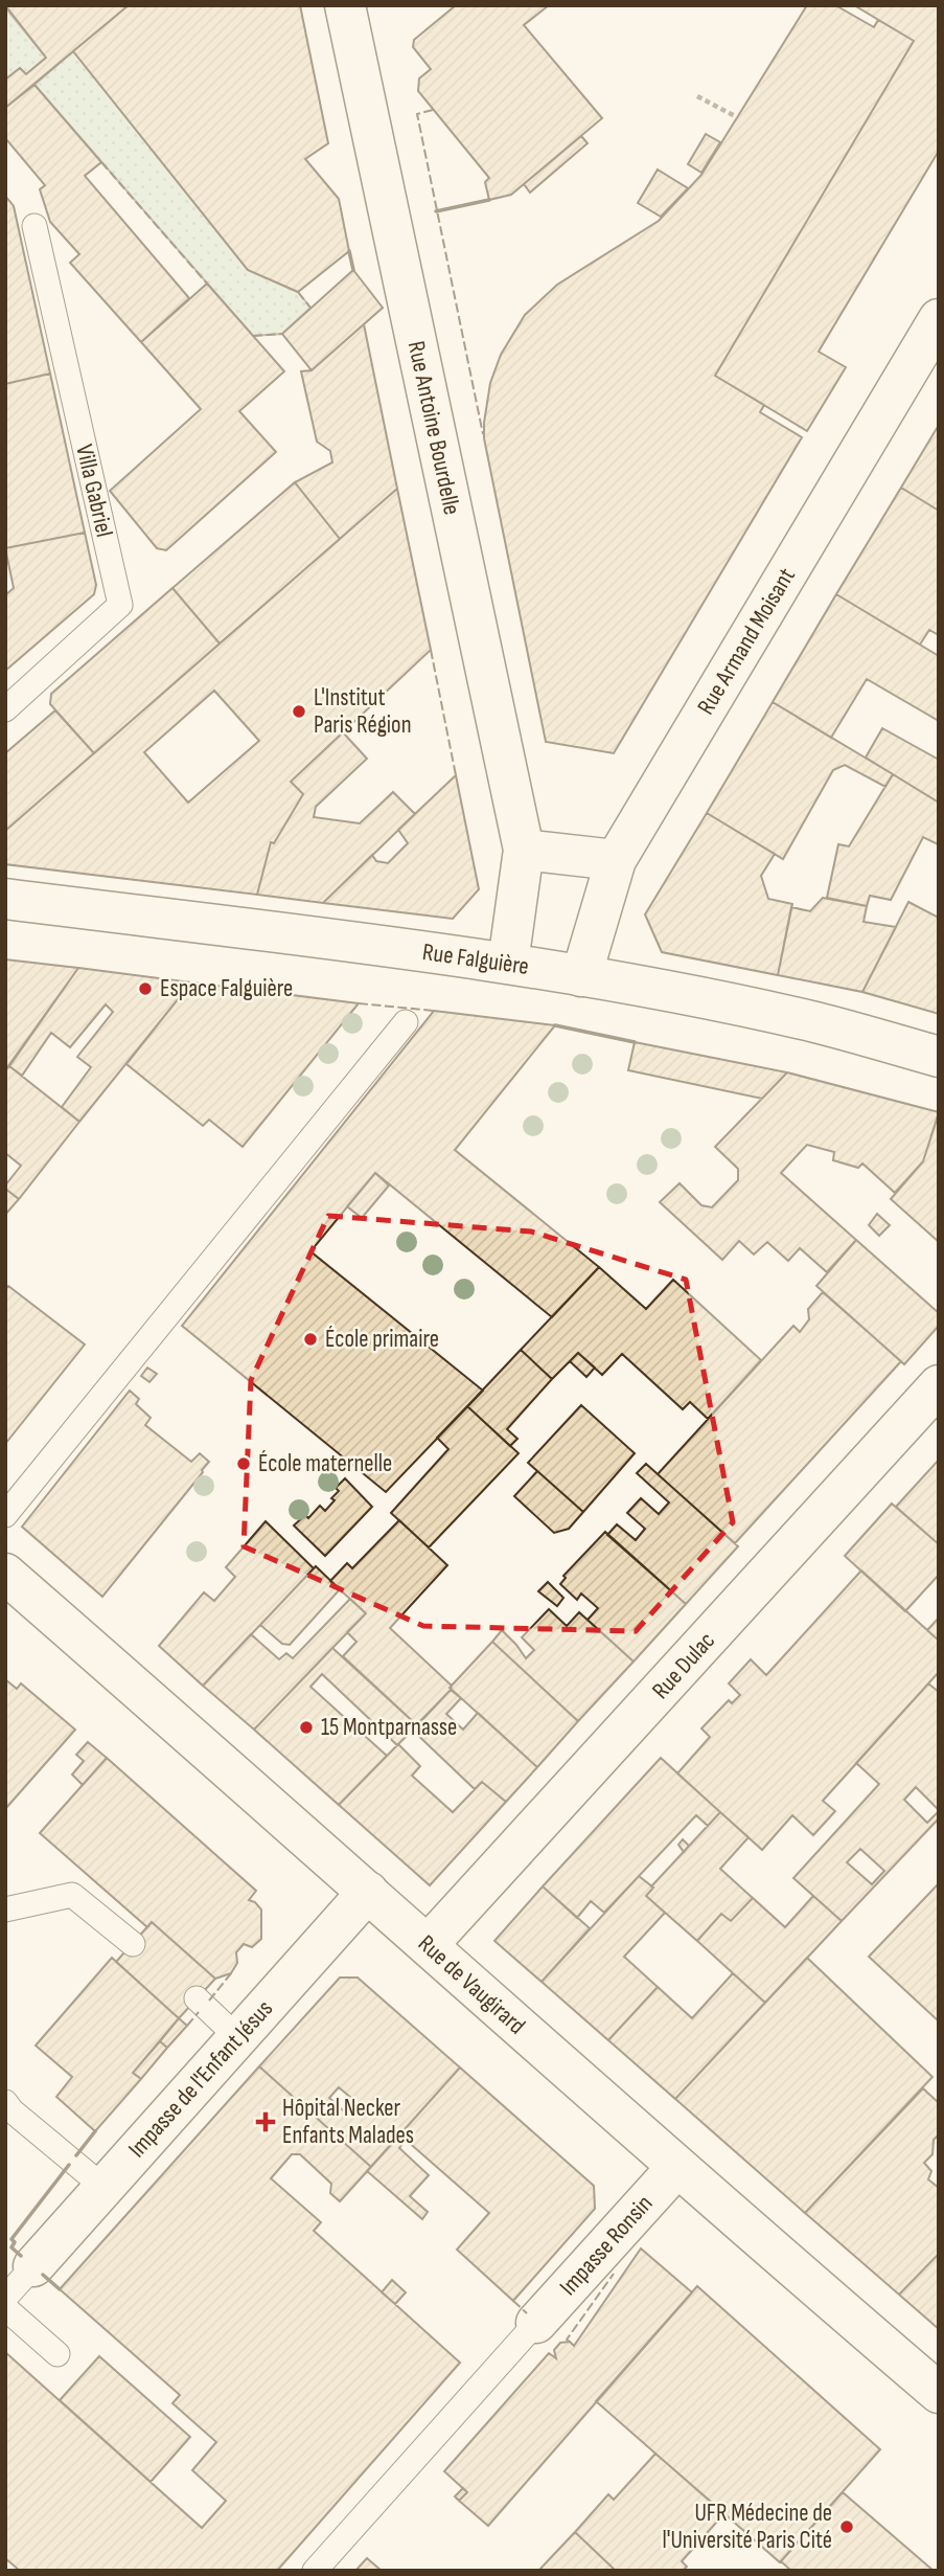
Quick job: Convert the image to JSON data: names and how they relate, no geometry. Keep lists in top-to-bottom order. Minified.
{"streets":{"street":["Rue Antoine Bourdelle","Rue Armand Moisant","Rue Falguière","Rue Dulac","Rue de Vaugirard","Impasse de l'Enfant Jésus","Impasse Ronsin"],"lane":["Villa Gabriel"]},"crossings":[["Rue Antoine Bourdelle","Rue Falguière"],["Rue Armand Moisant","Rue Falguière"],["Rue Dulac","Rue de Vaugirard"],["Rue de Vaugirard","Impasse de l'Enfant Jésus"],["Rue de Vaugirard","Impasse Ronsin"]],"places":{"other":["L'Institut Paris Région","Espace Falguière","École primaire","École maternelle","15 Montparnasse","UFR Médecine de l'Université Paris Cité"],"health":["Hôpital Necker Enfants Malades"]}}
